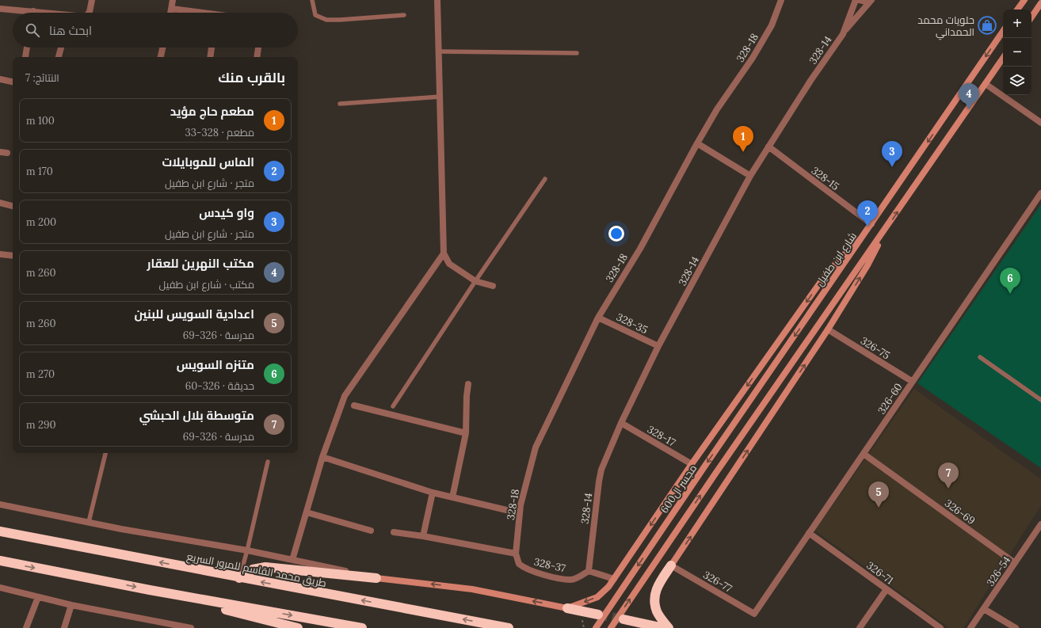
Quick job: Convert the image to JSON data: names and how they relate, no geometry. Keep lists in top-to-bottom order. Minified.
{"streets":{"highway":["طريق محمد القاسم للمرور السريع"],"street":["328-18","328-14","328-15","شارع ابن طفيل","328-35","326-75","326-60","328-17","مجسر ال600","326-69","328-37","326-54","326-71","326-77"]},"crossings":[["328-18","328-35"],["328-18","328-37"],["328-14","328-15"],["328-14","328-35"],["328-14","328-17"],["328-14","328-37"],["328-15","شارع ابن طفيل"],["شارع ابن طفيل","مجسر ال600"],["326-75","326-60"],["326-60","326-69"],["326-60","326-71"],["326-60","326-77"],["326-69","326-54"]],"places":{"shop":["حلويات محمد الحمداني"]},"page":{"map_buttons":["+","−"],"search":"ابحث هنا","heading":["بالقرب منك","النتائج: 7"],"pins":["4","1","3","2","6","7","5"],"list":[{"mark":"1","name":"مطعم حاج مؤيد","note":"مطعم · 328-33","value":"100 m"},{"mark":"2","name":"الماس للموبايلات","note":"متجر · شارع ابن طفيل","value":"170 m"},{"mark":"3","name":"واو كيدس","note":"متجر · شارع ابن طفيل","value":"200 m"},{"mark":"4","name":"مكتب النهرين للعقار","note":"مكتب · شارع ابن طفيل","value":"260 m"},{"mark":"5","name":"اعدادية السويس للبنين","note":"مدرسة · 326-69","value":"260 m"},{"mark":"6","name":"متنزه السويس","note":"حديقة · 326-60","value":"270 m"},{"mark":"7","name":"متوسطة بلال الحبشي","note":"مدرسة · 326-69","value":"290 m"}]}}
